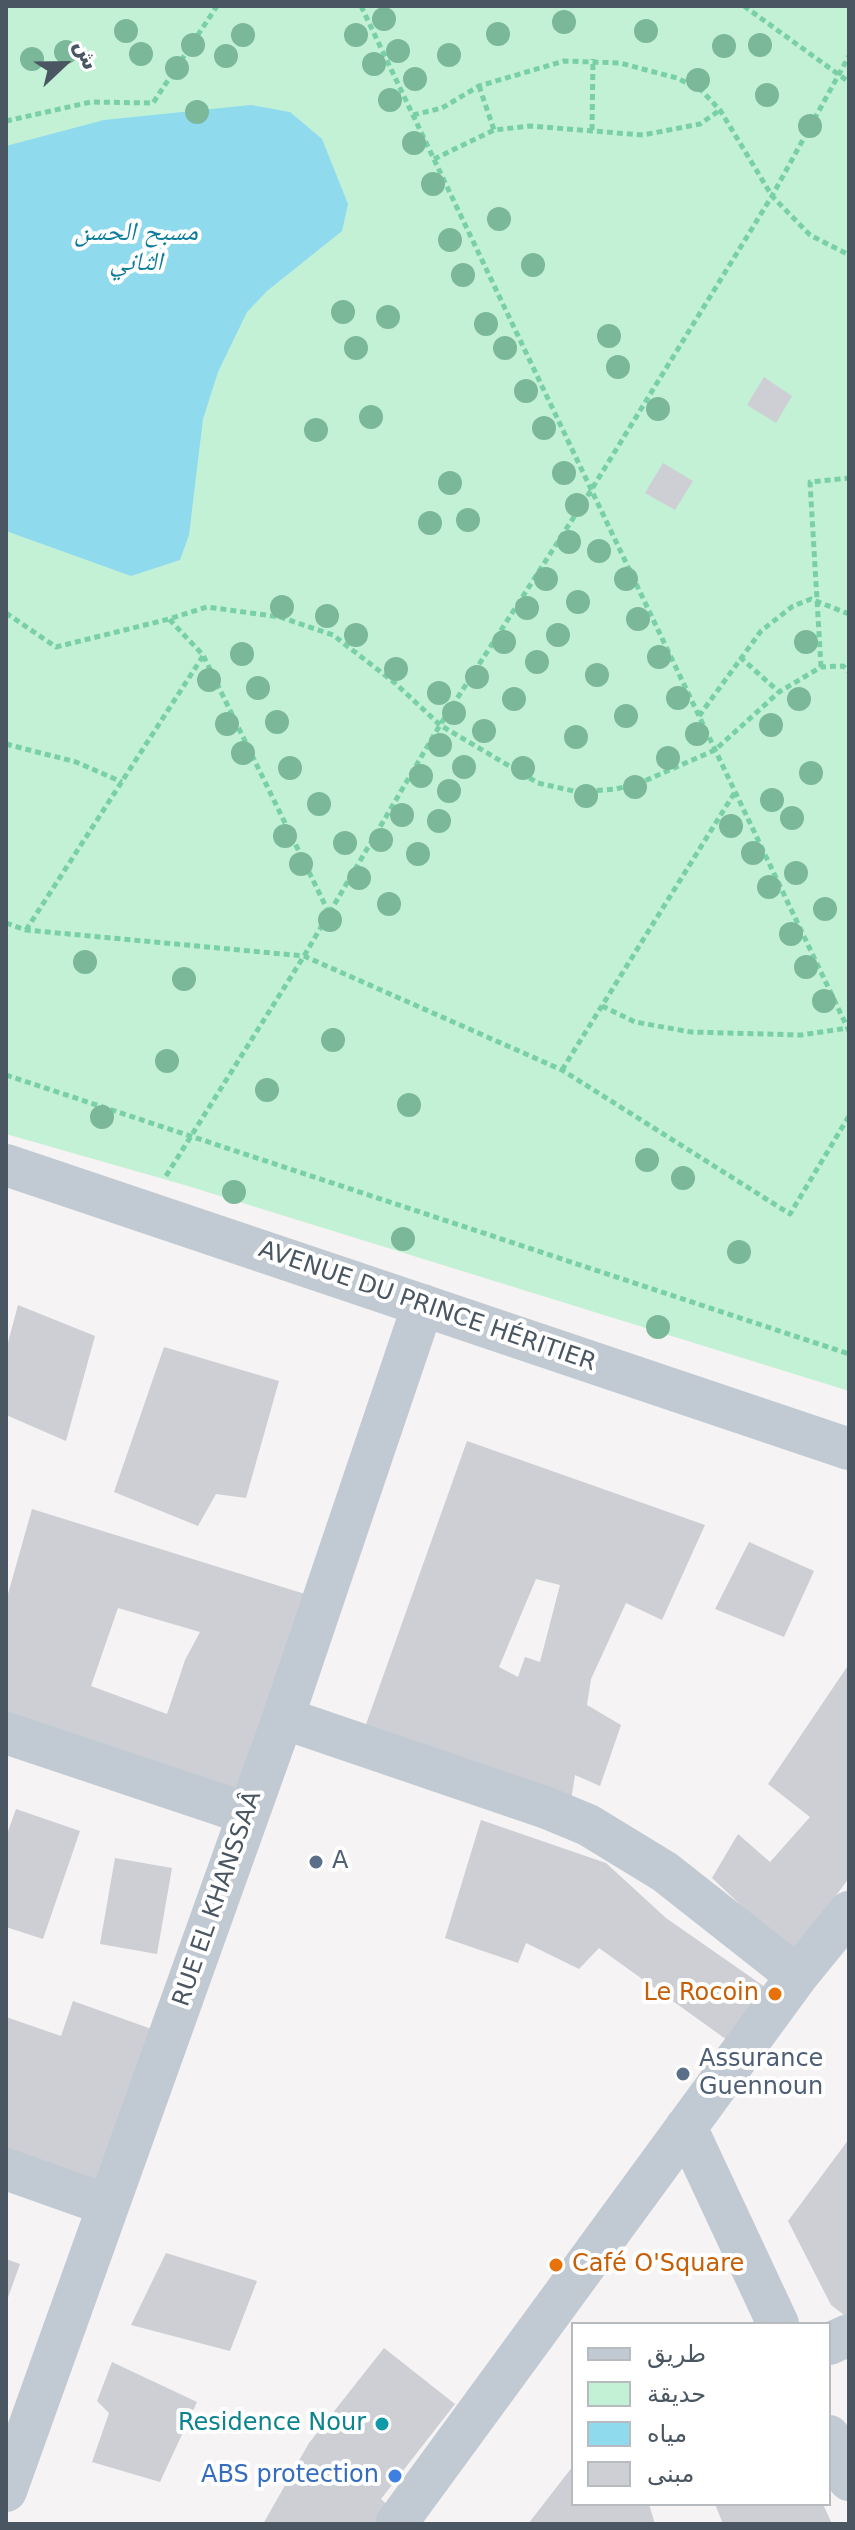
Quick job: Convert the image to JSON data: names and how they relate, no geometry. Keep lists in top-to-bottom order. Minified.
{"streets":{"street":["AVENUE DU PRINCE HÉRITIER","RUE EL KHANSSAÂ"]},"crossings":[["AVENUE DU PRINCE HÉRITIER","RUE EL KHANSSAÂ"]],"water":["مسبح الحسن الثاني"],"places":["A","Le Rocoin","Assurance Guennoun","Café O'Square","Residence Nour","ABS protection"],"legend":["طريق","حديقة","مياه","مبنى"],"north":"right"}
